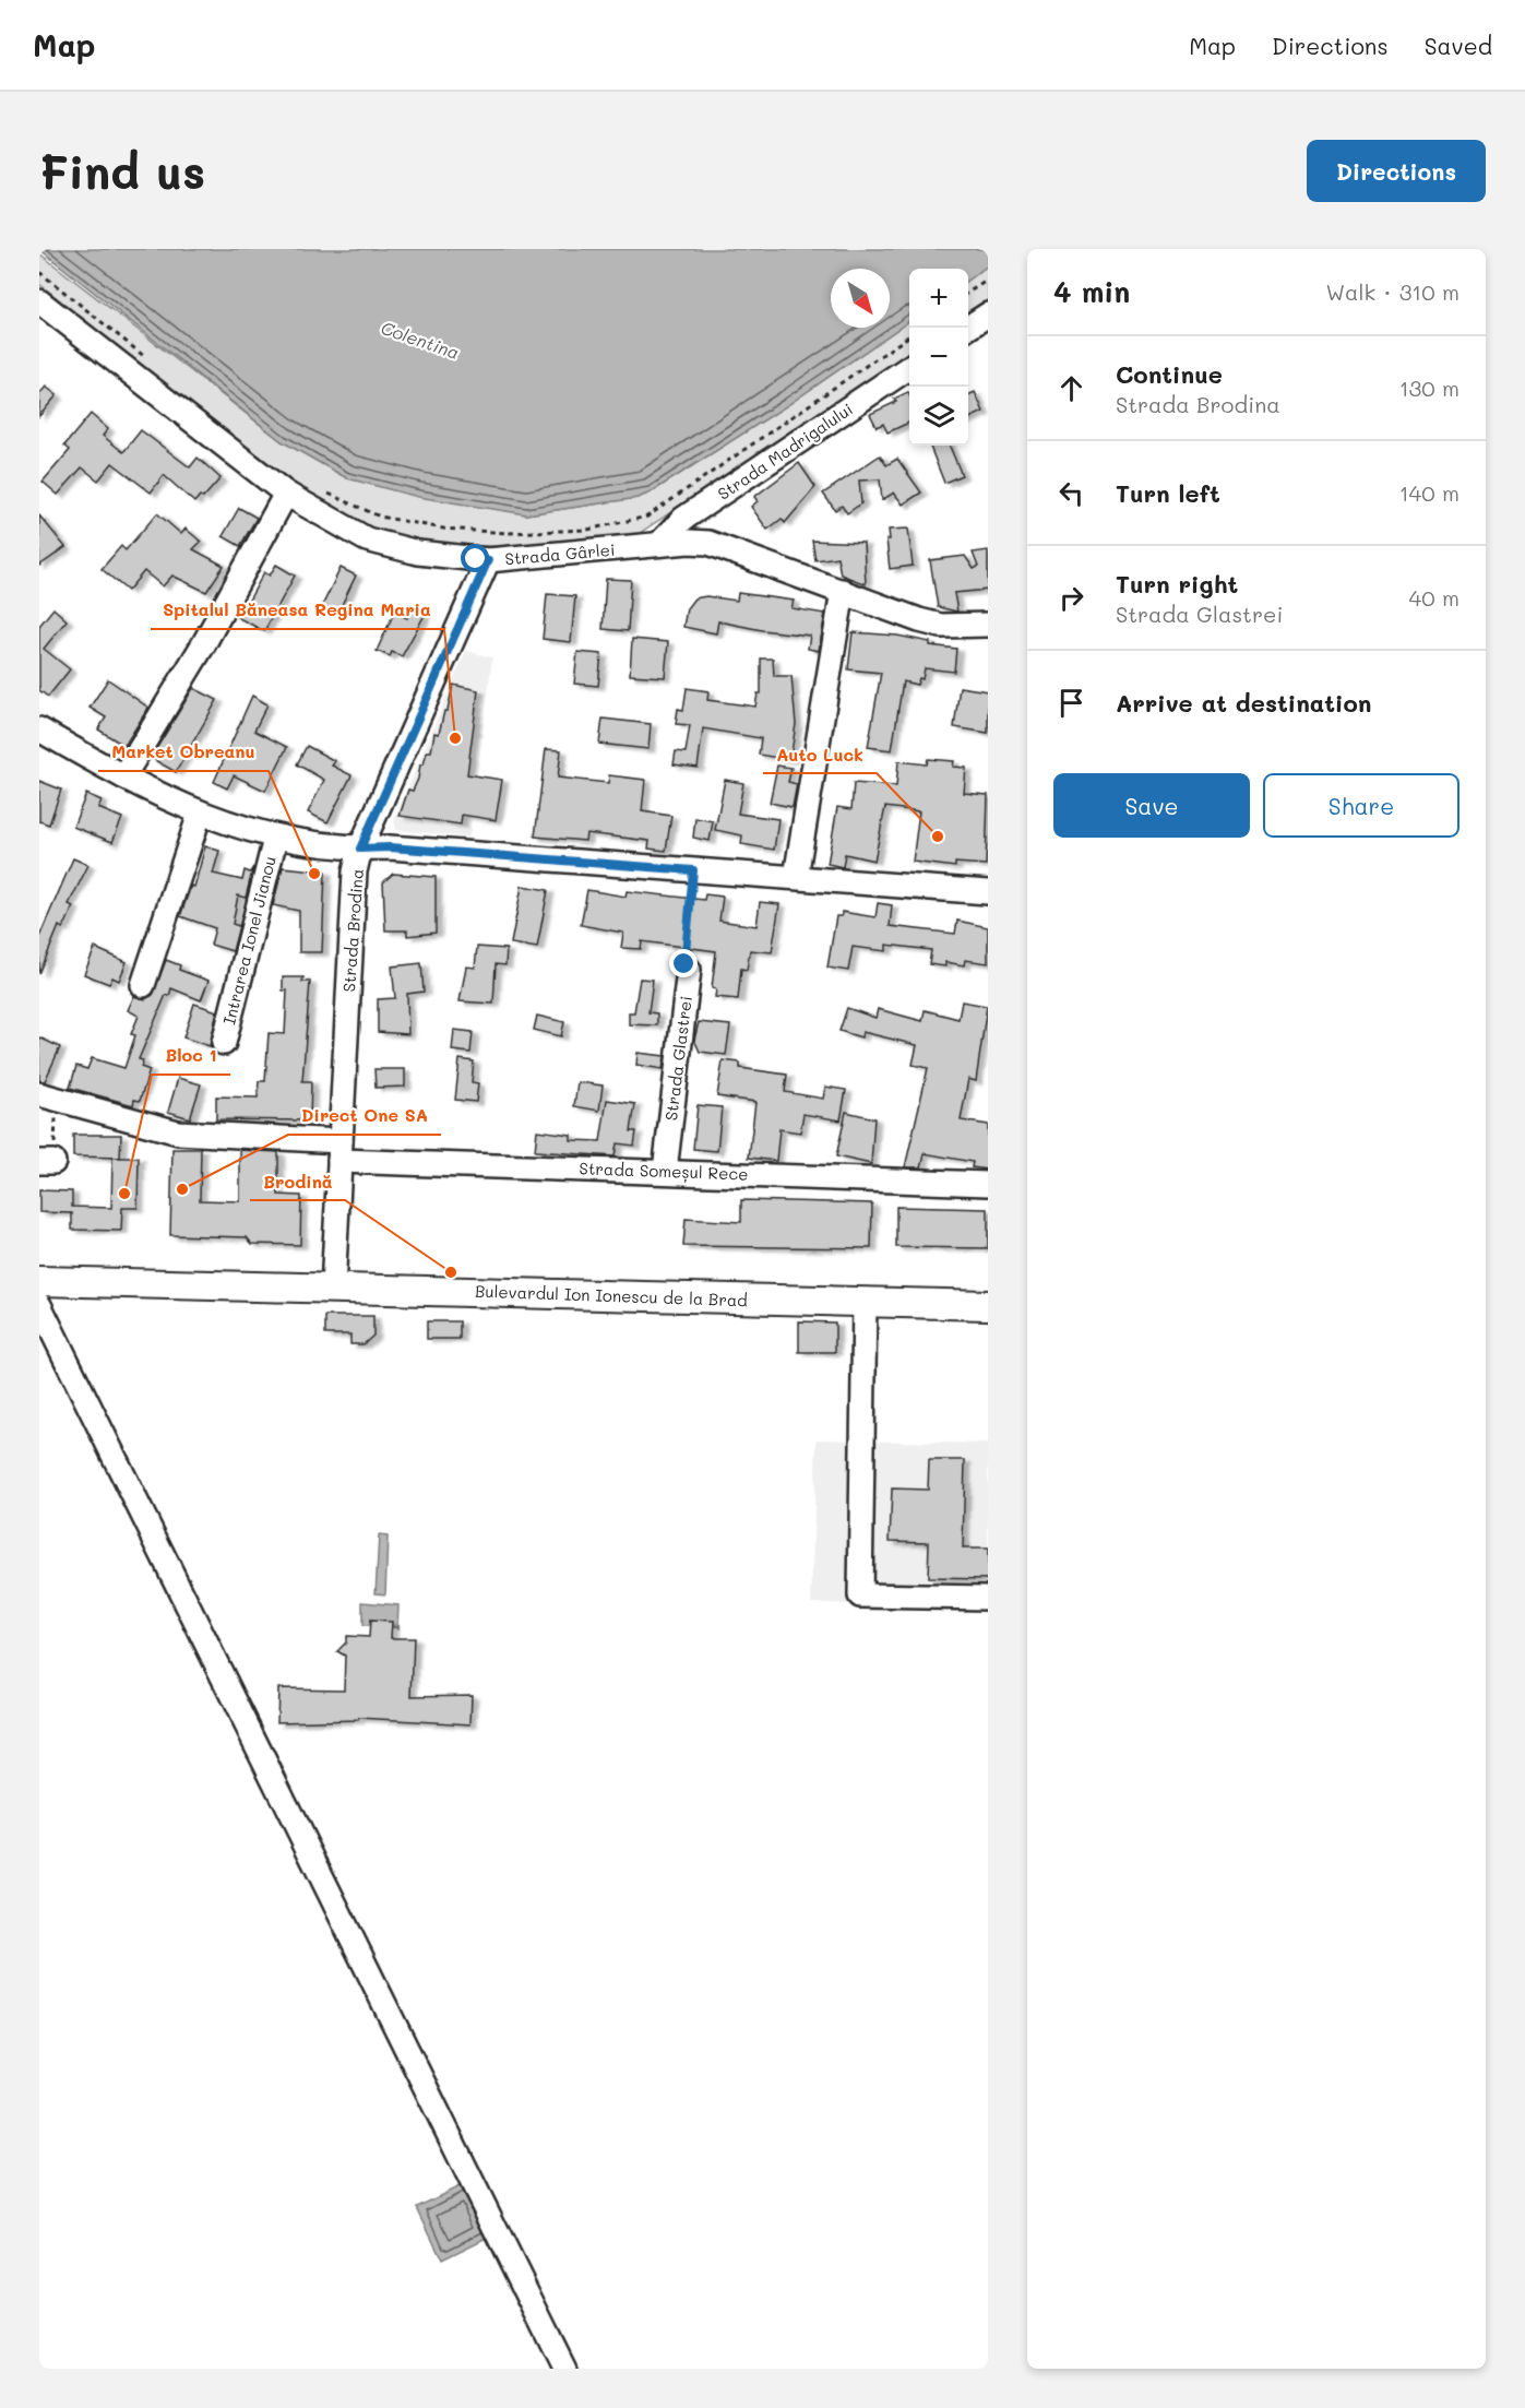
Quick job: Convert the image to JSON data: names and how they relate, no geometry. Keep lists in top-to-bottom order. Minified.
{"streets":{"main road":["Bulevardul Ion Ionescu de la Brad"],"street":["Strada Madrigalului","Strada Gârlei","Strada Brodina","Intrarea Ionel Jianou","Strada Glastrei","Strada Someșul Rece"]},"crossings":[["Strada Madrigalului","Strada Gârlei"],["Strada Gârlei","Strada Brodina"],["Strada Brodina","Strada Someșul Rece"],["Strada Brodina","Bulevardul Ion Ionescu de la Brad"],["Strada Glastrei","Strada Someșul Rece"]],"water":["Colentina"],"places":["Spitalul Băneasa Regina Maria","Auto Luck","Market Obreanu","Direct One SA","Bloc 1","Brodină"],"north":"bottom right","page":{"header":"Map","nav":["Map","Directions","Saved"],"buttons":["Directions",["Save","Share"]],"title":"Find us","heading":["4 min","Walk · 310 m"],"map_buttons":["+","−"],"list":[["Continue","Strada Brodina","130 m"],["Turn left","140 m"],["Turn right","Strada Glastrei","40 m"],"Arrive at destination"]}}
